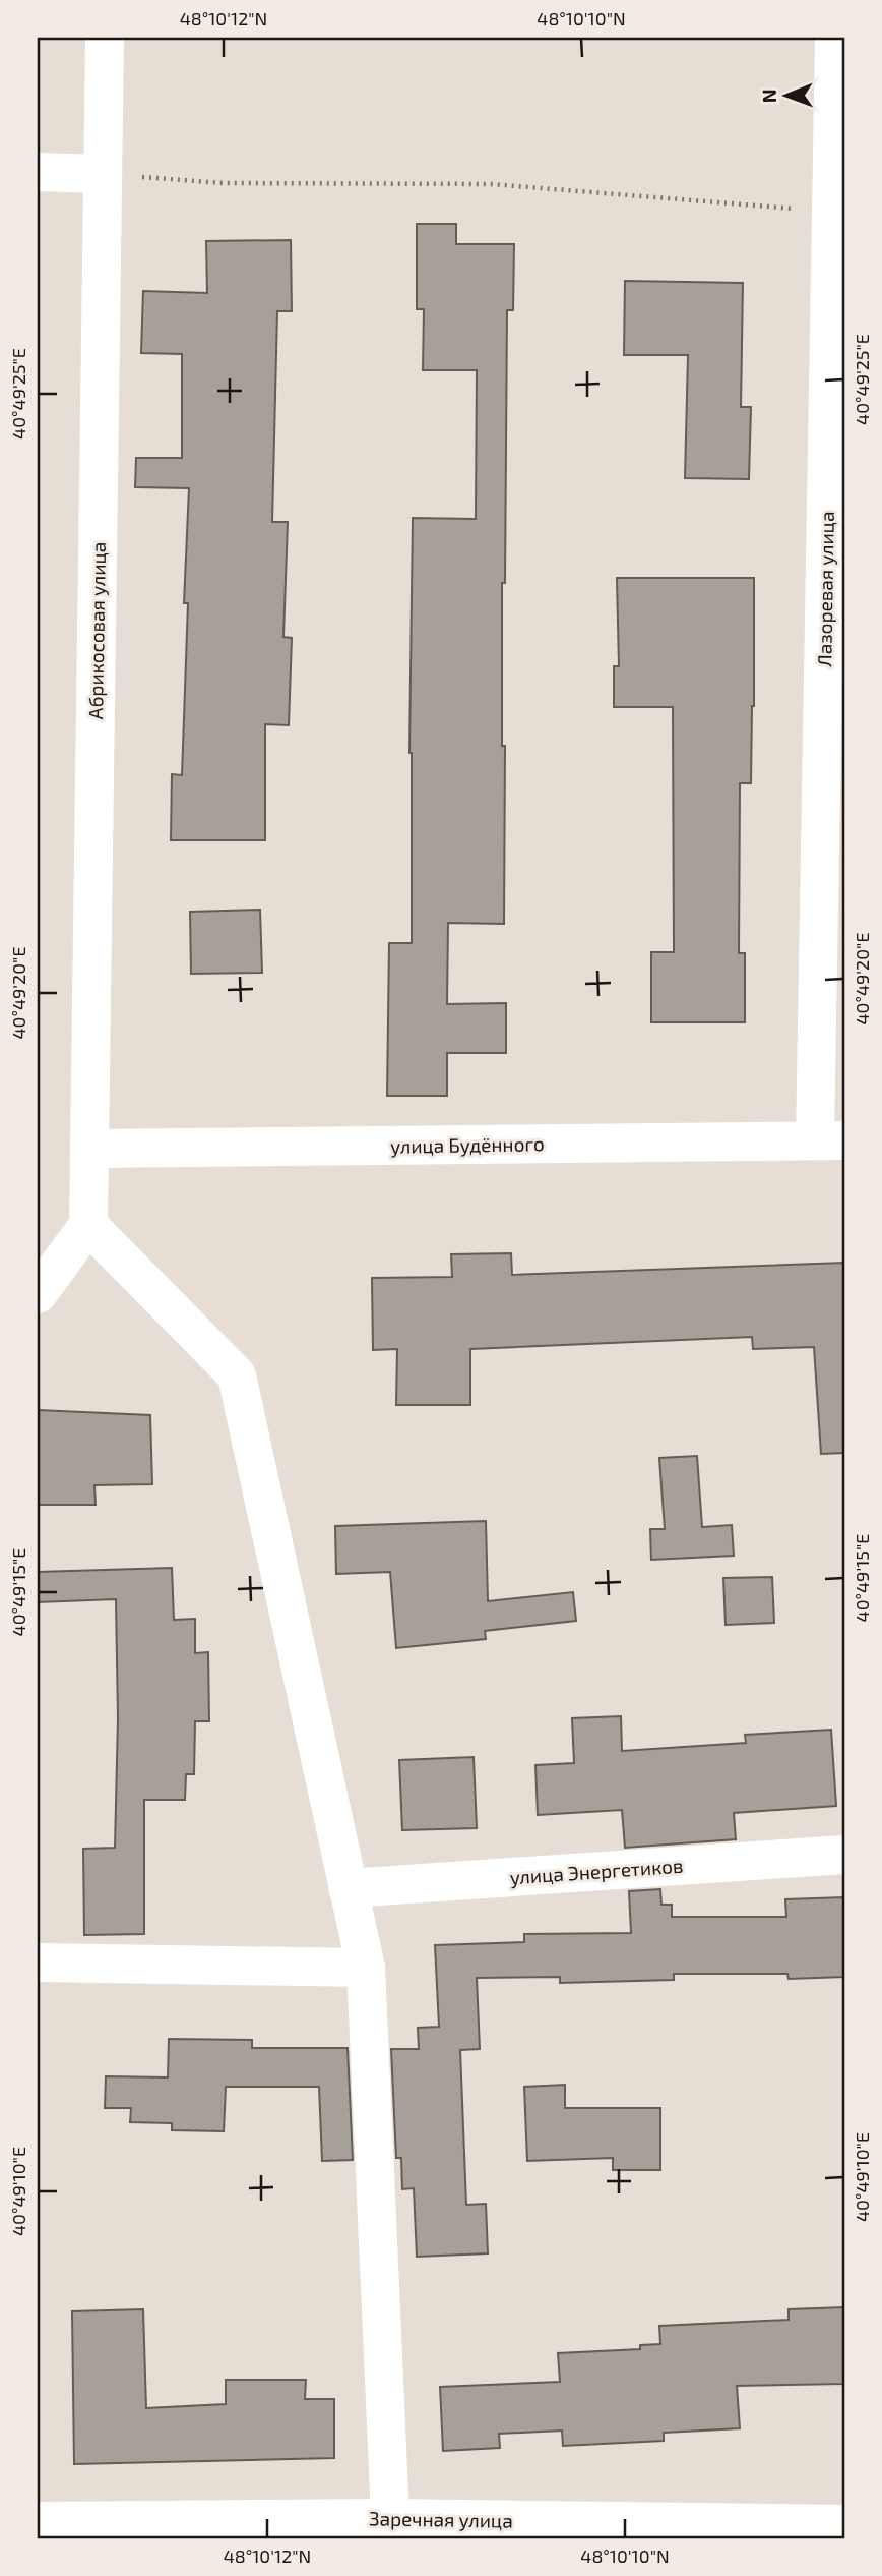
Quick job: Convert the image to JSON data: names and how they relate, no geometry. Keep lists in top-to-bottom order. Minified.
{"streets":{"street":["Лазоревая улица","Абрикосовая улица","улица Будённого","улица Энергетиков","Заречная улица"]},"crossings":[["Лазоревая улица","улица Будённого"],["Абрикосовая улица","улица Будённого"]],"north":"left","coordinates":["48°10'12\"N","48°10'10\"N","40°49'25\"E","40°49'20\"E","40°49'15\"E","40°49'10\"E"]}
